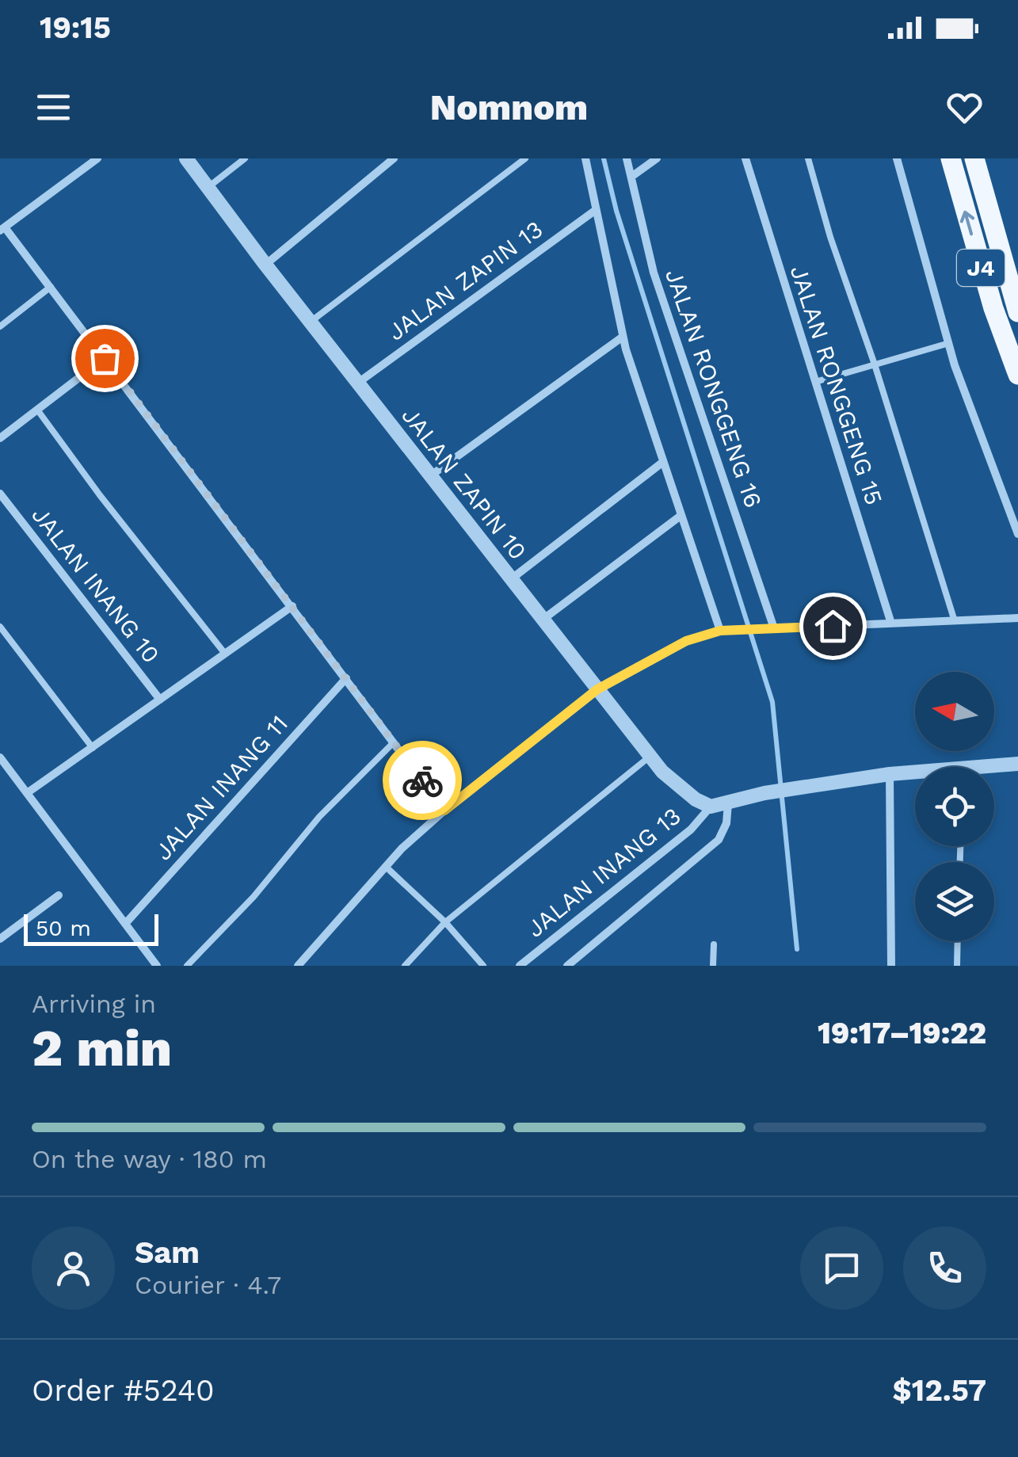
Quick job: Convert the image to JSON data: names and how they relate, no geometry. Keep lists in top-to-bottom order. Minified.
{"streets":{"main road":["J4"],"street":["JALAN ZAPIN 13","JALAN RONGGENG 15","JALAN RONGGENG 16","JALAN ZAPIN 10","JALAN INANG 10","JALAN INANG 11","JALAN INANG 13"]},"crossings":[["JALAN ZAPIN 13","JALAN ZAPIN 10"],["JALAN ZAPIN 10","JALAN INANG 13"]],"scale_bar":"50 m","north":"left","page":{"status":"19:15","header":"Nomnom","scale":"50 m","heading":["2 min","Arriving in","19:17–19:22"],"panel":["Sam","Courier · 4.7","Order #5240","$12.57"],"bar":"On the way · 180 m"}}
